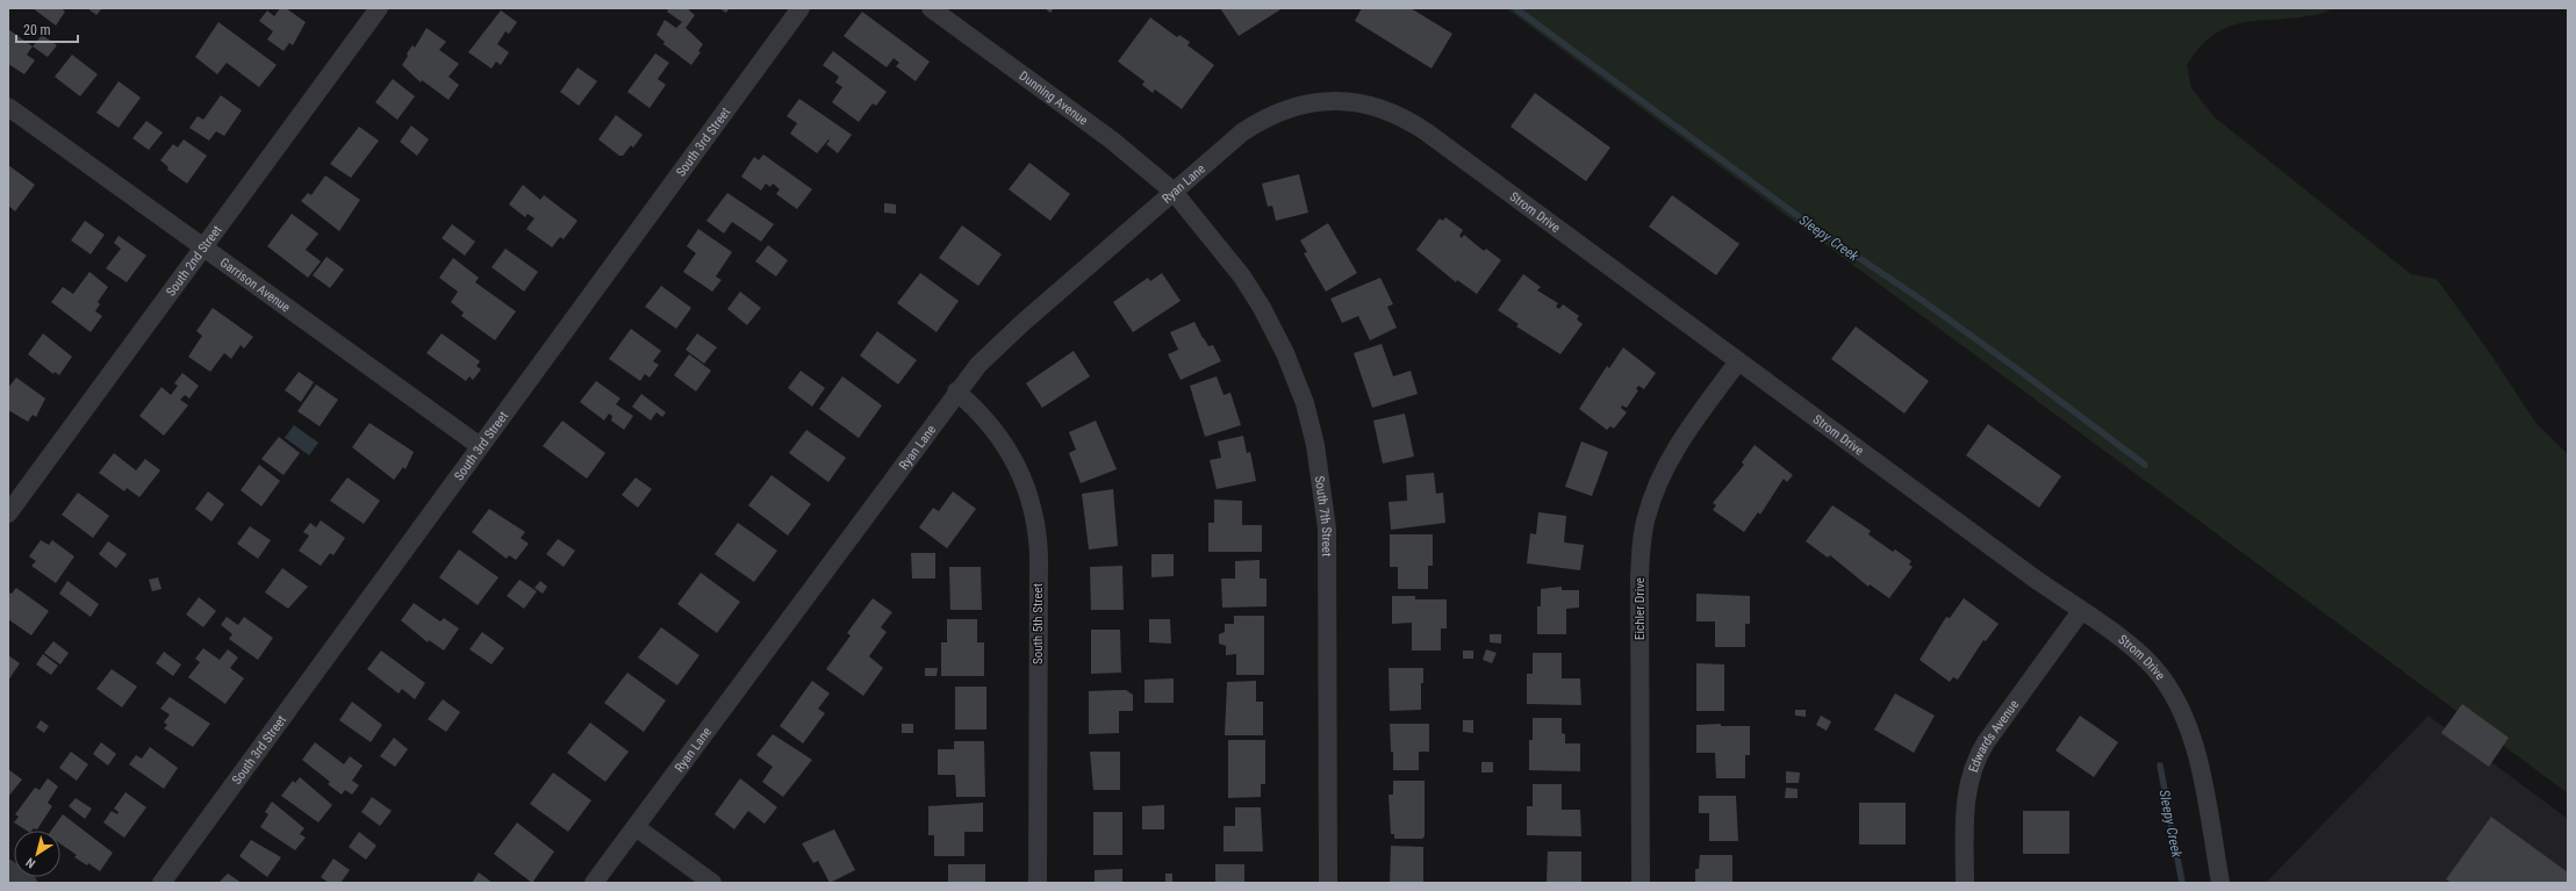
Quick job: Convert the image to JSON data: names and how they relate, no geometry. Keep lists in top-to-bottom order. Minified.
{"streets":{"street":["Dunning Avenue","South 3rd Street","Ryan Lane","Strom Drive","South 2nd Street","Garrison Avenue","South 7th Street","Eichler Drive","South 5th Street","Edwards Avenue"]},"crossings":[["Dunning Avenue","Ryan Lane"],["Dunning Avenue","South 7th Street"],["South 3rd Street","Garrison Avenue"],["Ryan Lane","Strom Drive"],["Ryan Lane","South 7th Street"],["Ryan Lane","South 5th Street"],["Strom Drive","Eichler Drive"],["Strom Drive","Edwards Avenue"],["South 2nd Street","Garrison Avenue"]],"water":["Sleepy Creek"],"scale_bar":"20 m","north":"bottom left"}
